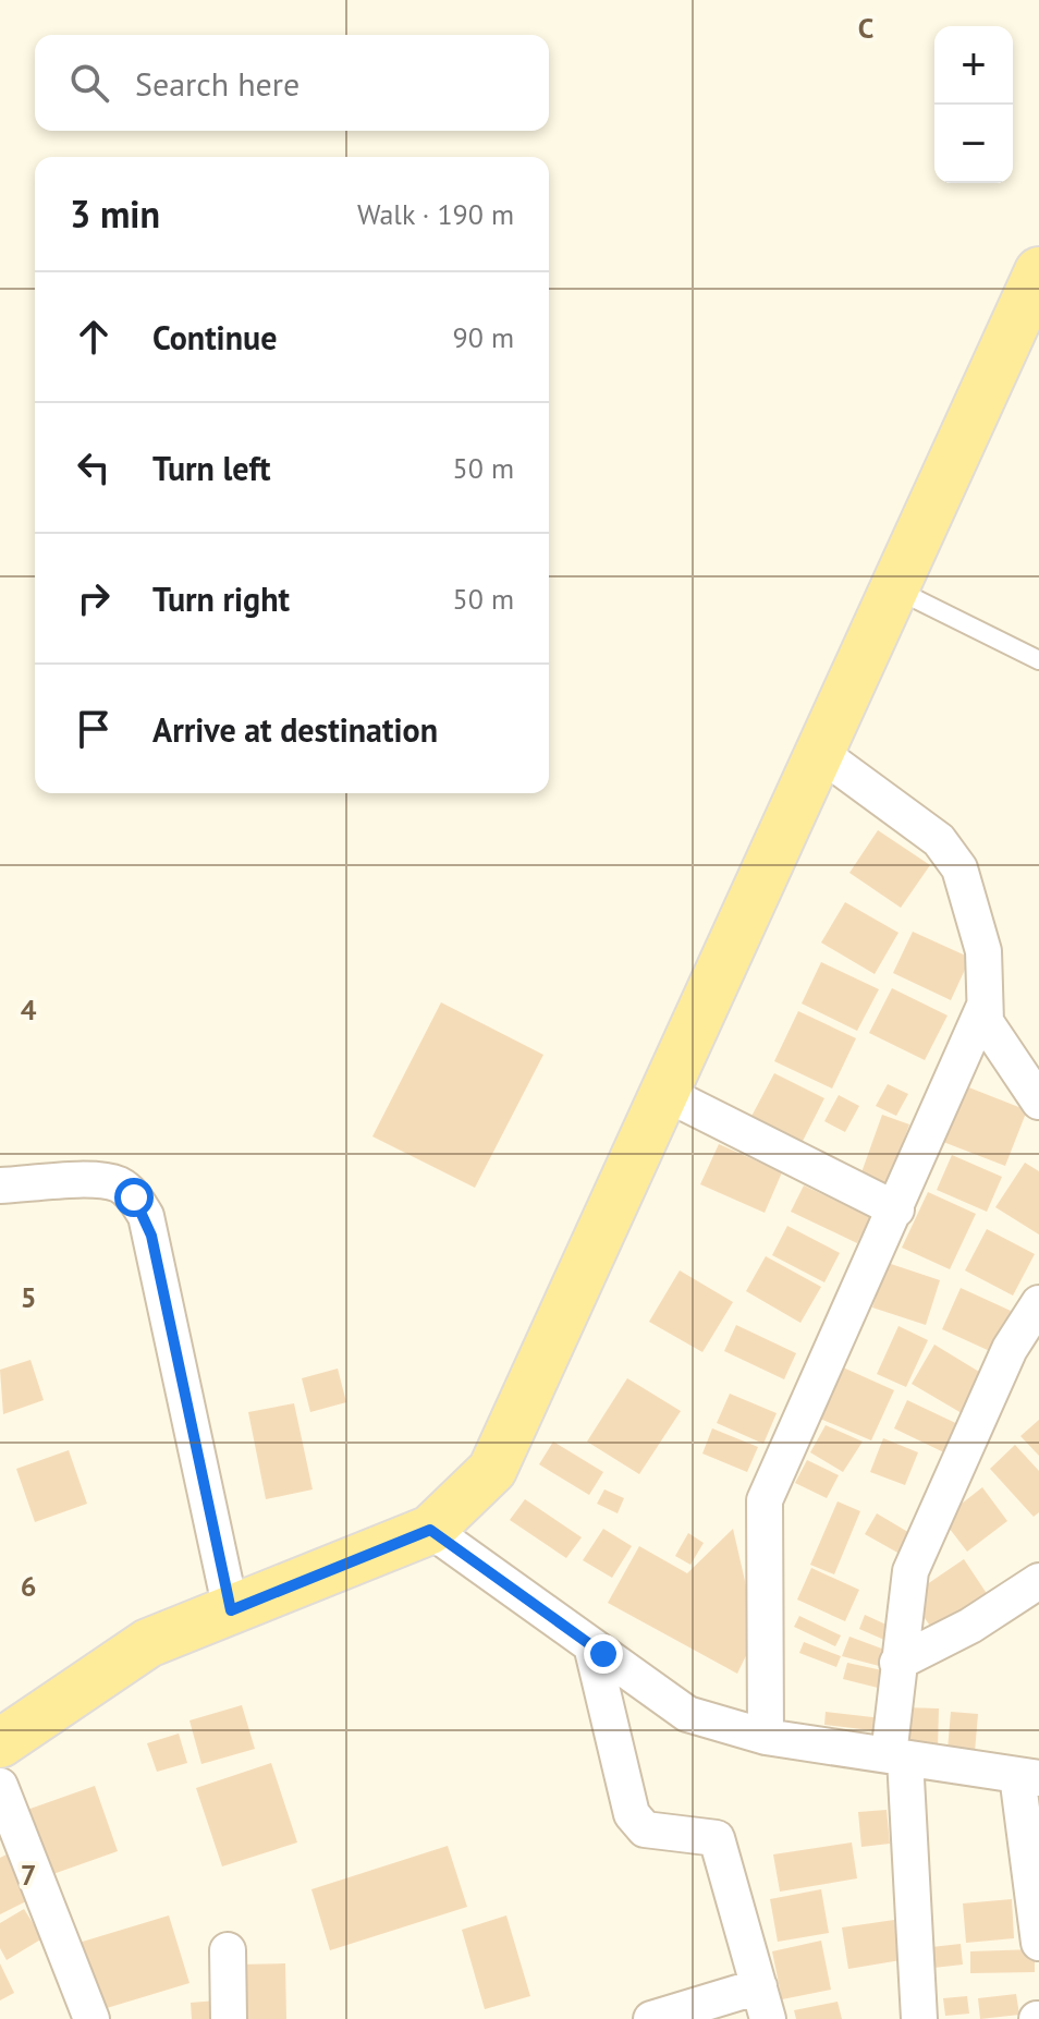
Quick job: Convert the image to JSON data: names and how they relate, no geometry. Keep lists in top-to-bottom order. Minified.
{"page":{"map_buttons":["+","−"],"search":"Search here","heading":["3 min","Walk · 190 m"],"list":[["Continue","90 m"],["Turn left","50 m"],["Turn right","50 m"],"Arrive at destination"]},"grid":{"columns":["C"],"rows":["4","5","6","7"]}}
